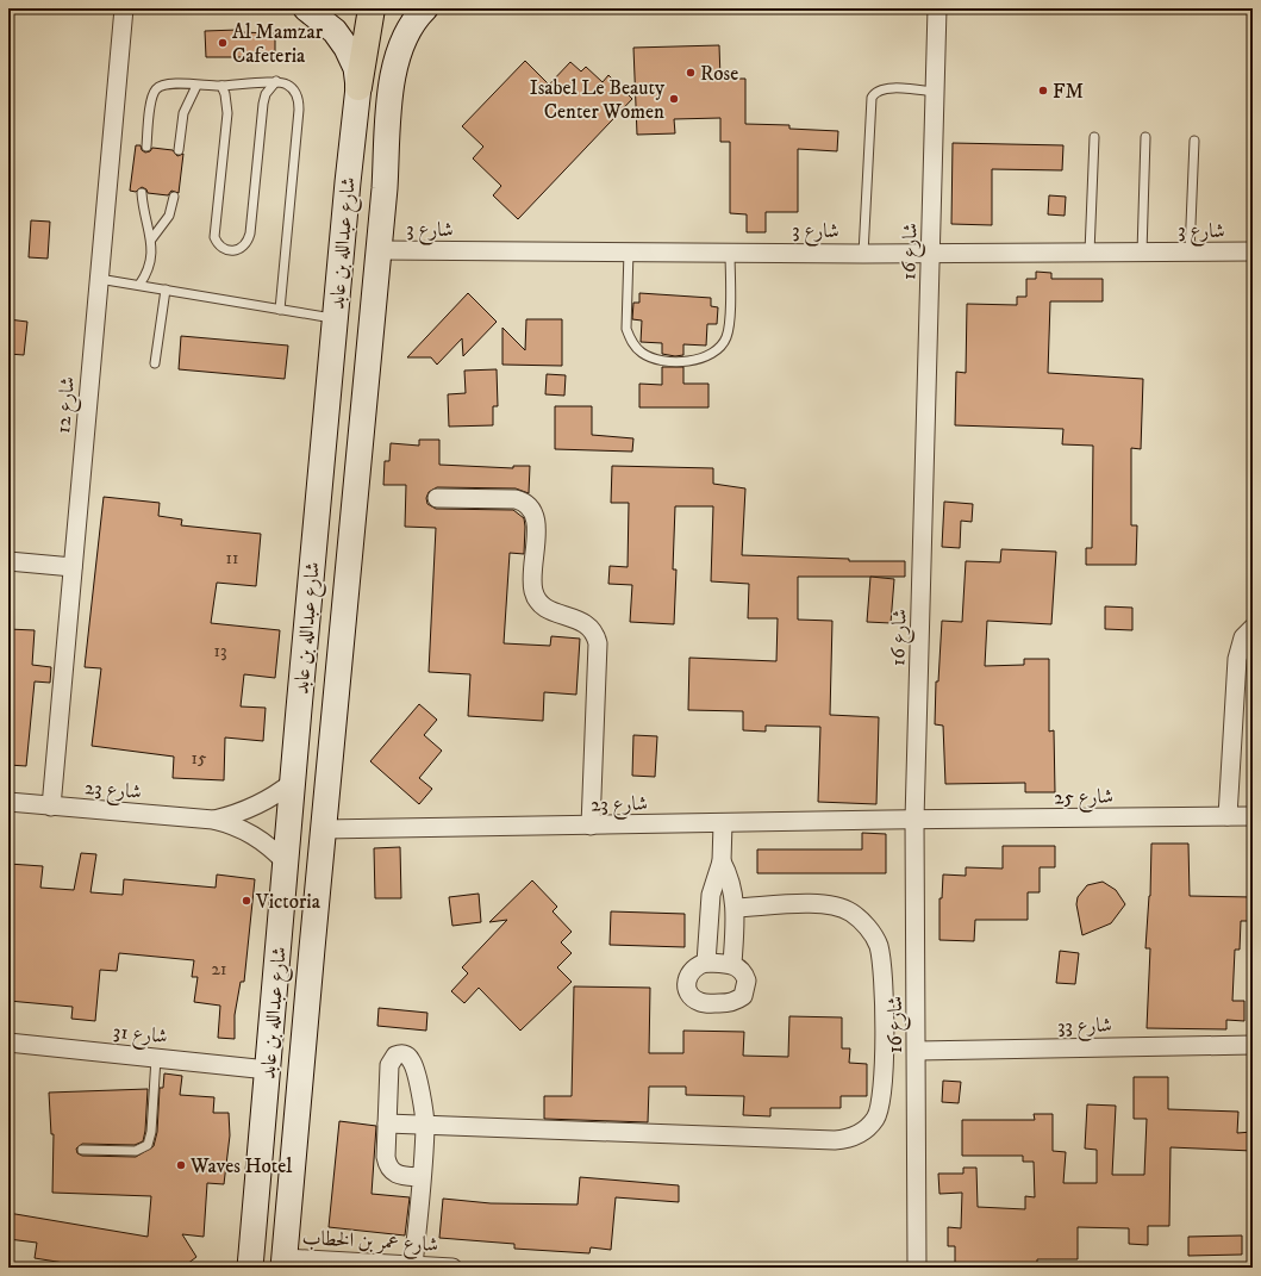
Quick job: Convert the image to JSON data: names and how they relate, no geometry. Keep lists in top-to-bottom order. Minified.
{"streets":{"main road":["شارع عبدالله بن عابد"],"street":["شارع 3","شارع 16","شارع 12","شارع 23","شارع 25","شارع 33","شارع 31","شارع عمر بن الخطاب"]},"crossings":[["شارع 3","شارع عبدالله بن عابد"],["شارع 3","شارع 16"],["شارع عبدالله بن عابد","شارع 23"],["شارع عبدالله بن عابد","شارع 31"],["شارع عبدالله بن عابد","شارع عمر بن الخطاب"],["شارع 16","شارع 23"],["شارع 16","شارع 25"],["شارع 16","شارع 33"],["شارع 12","شارع 23"],["شارع 23","شارع 25"]],"places":["Al Mamzar Cafeteria","Rose","FM","Isabel Le Beauty Center Women","Victoria","Waves Hotel"],"house_numbers":["11","13","15","21"]}
